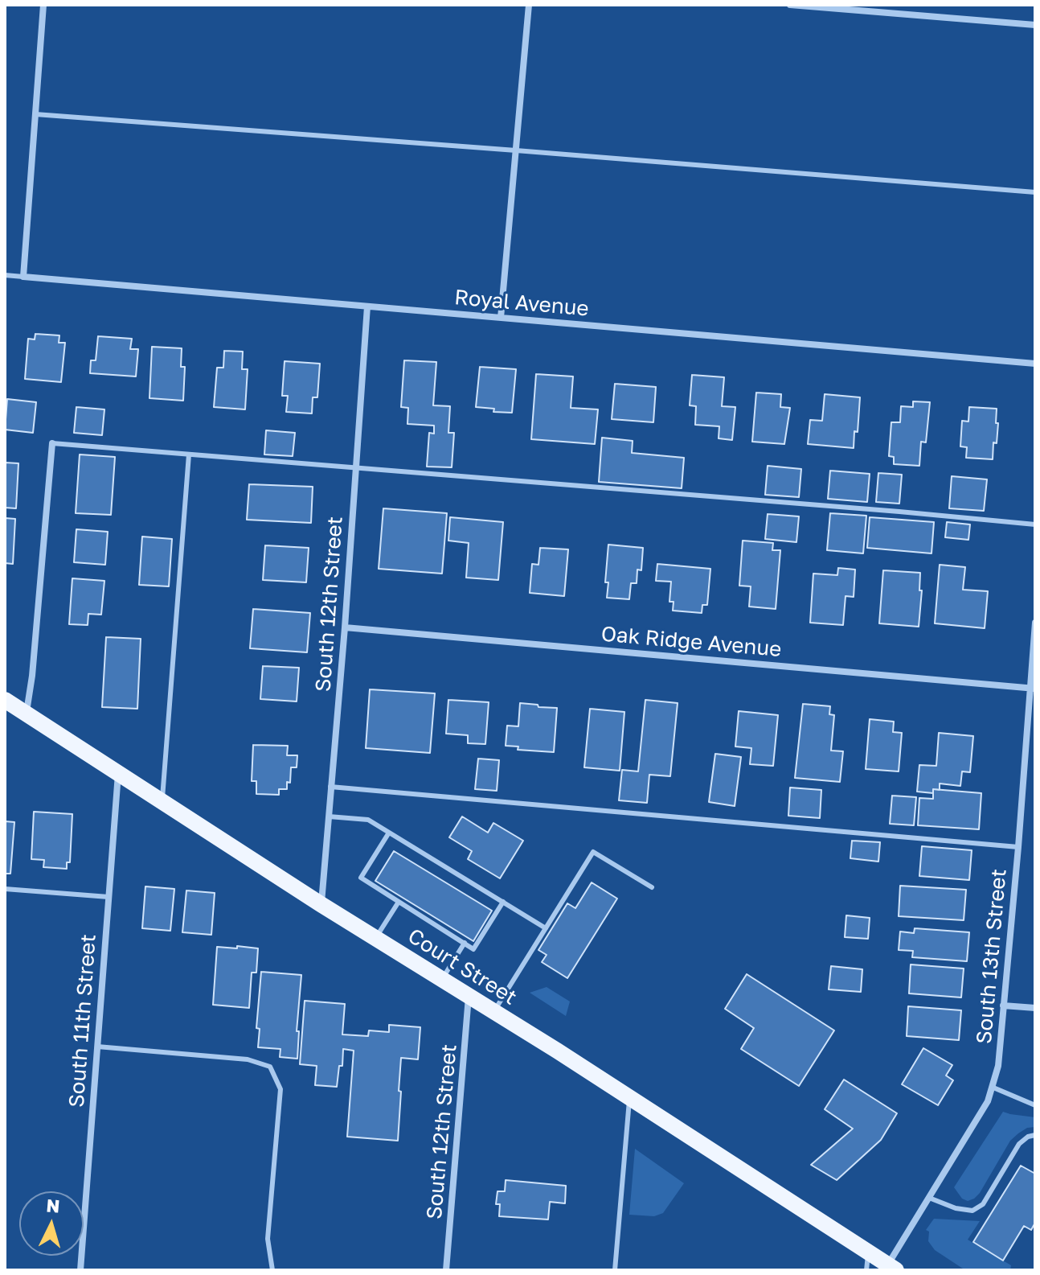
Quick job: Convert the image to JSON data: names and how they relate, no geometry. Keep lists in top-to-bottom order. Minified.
{"streets":{"main road":["Court Street"],"street":["Royal Avenue","South 12th Street","Oak Ridge Avenue","South 13th Street","South 11th Street"]},"crossings":[["Royal Avenue","South 12th Street"],["South 12th Street","Oak Ridge Avenue"],["South 12th Street","Court Street"],["Oak Ridge Avenue","South 13th Street"],["South 13th Street","Court Street"],["Court Street","South 11th Street"]],"north":"top"}
